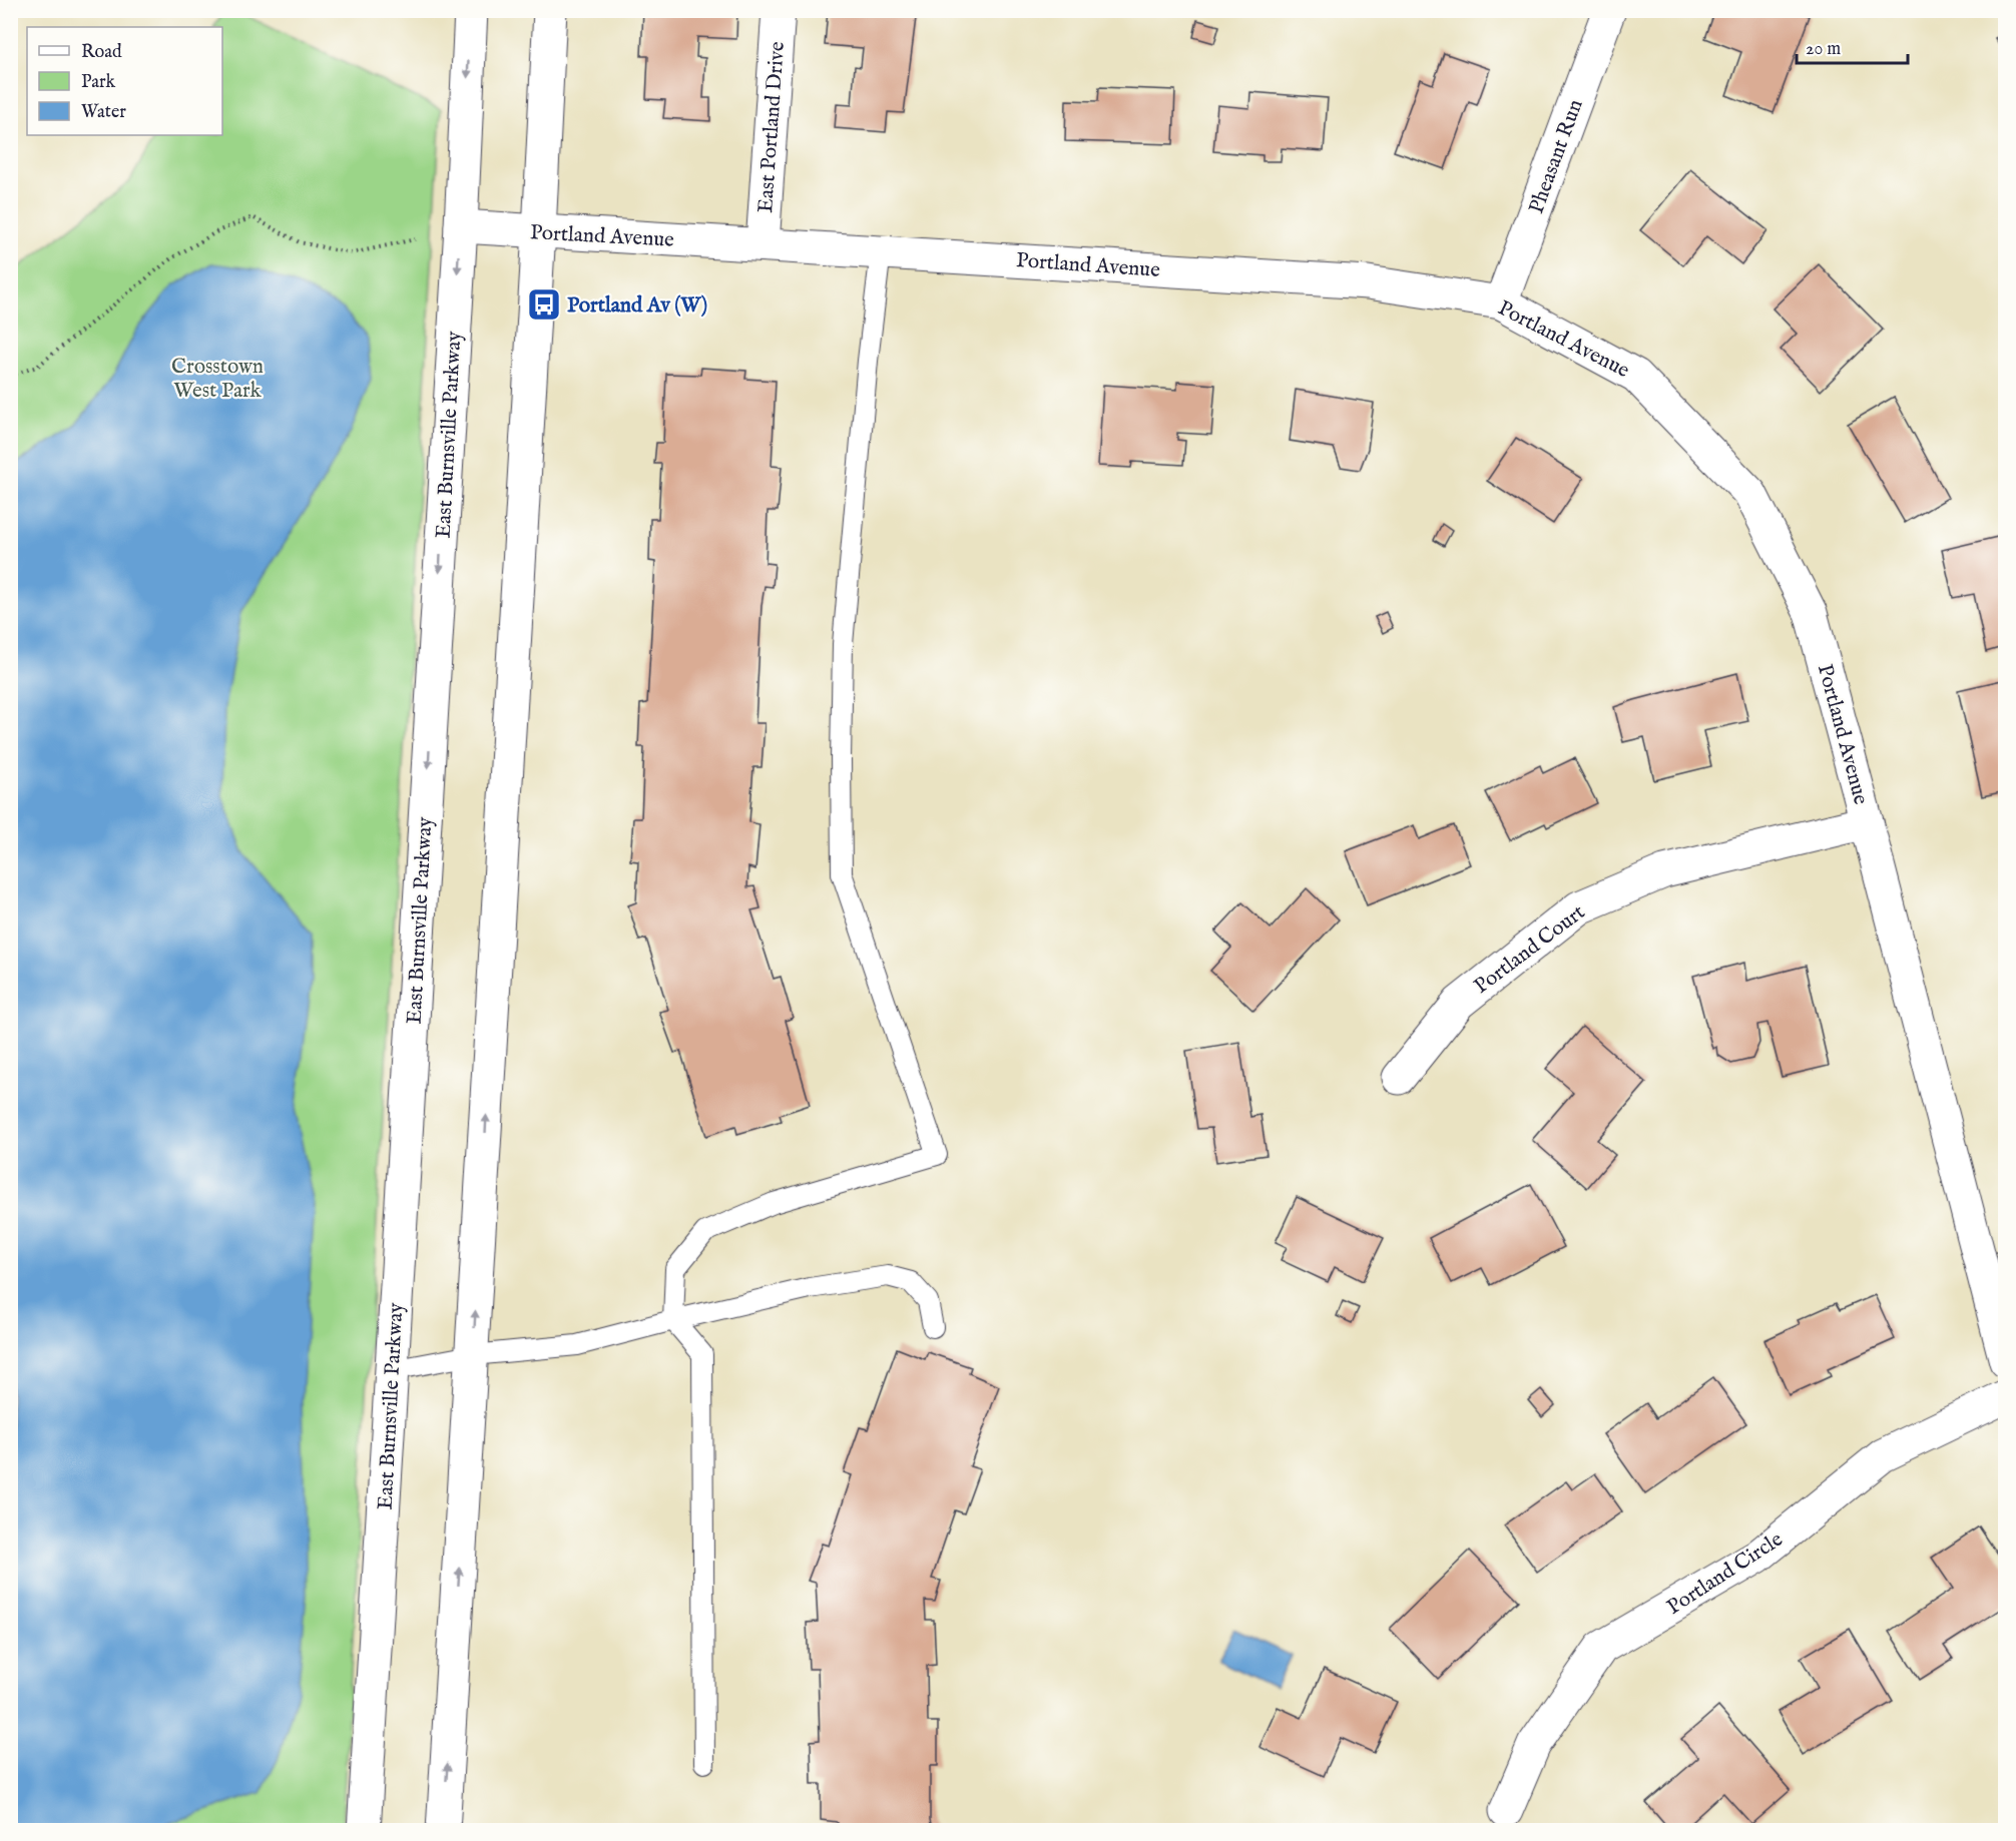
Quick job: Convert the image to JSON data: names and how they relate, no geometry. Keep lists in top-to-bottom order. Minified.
{"streets":{"street":["East Portland Drive","Pheasant Run","Portland Avenue","East Burnsville Parkway","Portland Court","Portland Circle"]},"crossings":[["East Portland Drive","Portland Avenue"],["Pheasant Run","Portland Avenue"],["Portland Avenue","East Burnsville Parkway"],["Portland Avenue","Portland Court"]],"parks":["Crosstown West Park"],"places":{"bus stop":["Portland Av (W)"]},"legend":["Road","Park","Water"],"scale_bar":"20 m"}
